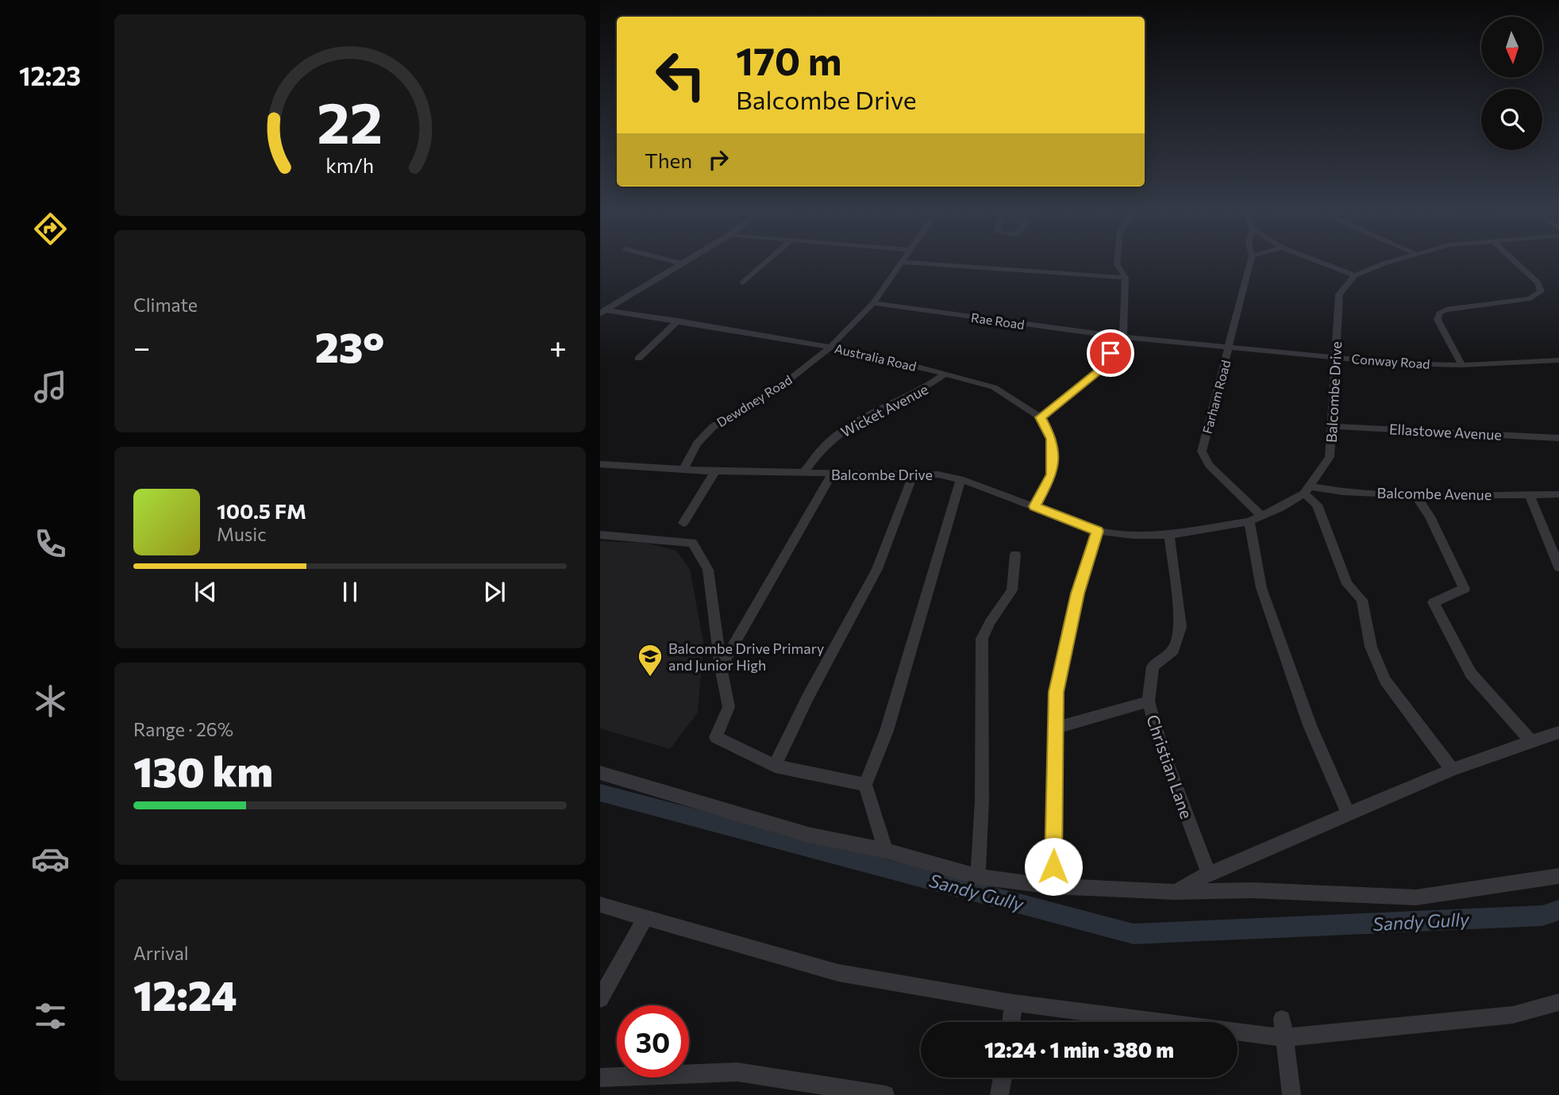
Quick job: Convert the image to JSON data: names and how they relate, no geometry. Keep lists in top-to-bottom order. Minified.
{"streets":{"street":["Rae Road","Australia Road","Conway Road","Balcombe Drive","Farham Road","Dewdney Road","Wicket Avenue","Ellastowe Avenue","Balcombe Avenue","Christian Lane"]},"crossings":[["Rae Road","Conway Road"],["Rae Road","Dewdney Road"],["Australia Road","Dewdney Road"],["Australia Road","Wicket Avenue"],["Conway Road","Balcombe Drive"],["Conway Road","Farham Road"],["Balcombe Drive","Farham Road"],["Balcombe Drive","Dewdney Road"],["Balcombe Drive","Wicket Avenue"],["Balcombe Drive","Ellastowe Avenue"],["Balcombe Drive","Balcombe Avenue"],["Balcombe Drive","Christian Lane"]],"water":["Sandy Gully"],"places":{"school or university":["Balcombe Drive Primary and Junior High"]},"north":"bottom","page":{"tabs":"12:23","turn":["170 m","Balcombe Drive"],"then":"Then","tile":["Climate",["Range · 26%","130 km"],["Arrival","12:24"]],"heat":["−","23°","+"],"song":["100.5 FM","Music"],"limit":"30","trip":"12:24 · 1 min · 380 m","gauge":["22","km/h"]}}
